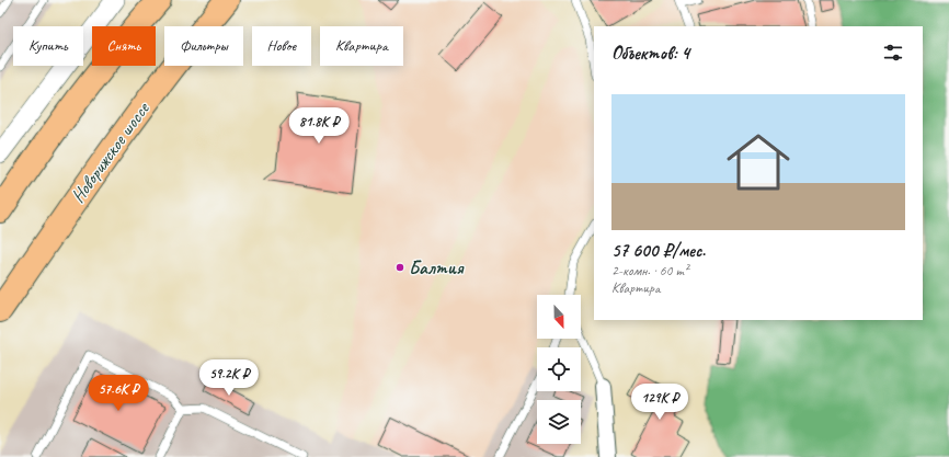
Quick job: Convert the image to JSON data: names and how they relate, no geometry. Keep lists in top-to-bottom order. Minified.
{"streets":{"highway":["Новорижское шоссе"]},"places":["Балтия"],"north":"bottom","page":{"chip":["Купить","Снять","Фильтры","Новое","Квартира"],"heading":"Объектов: 4","list":[{"name":"57 600 ₽/мес.","note":"2-комн. · 60 m² · Квартира"}],"price":["81.8K ₽","59.2K ₽","57.6K ₽","129K ₽"]}}
